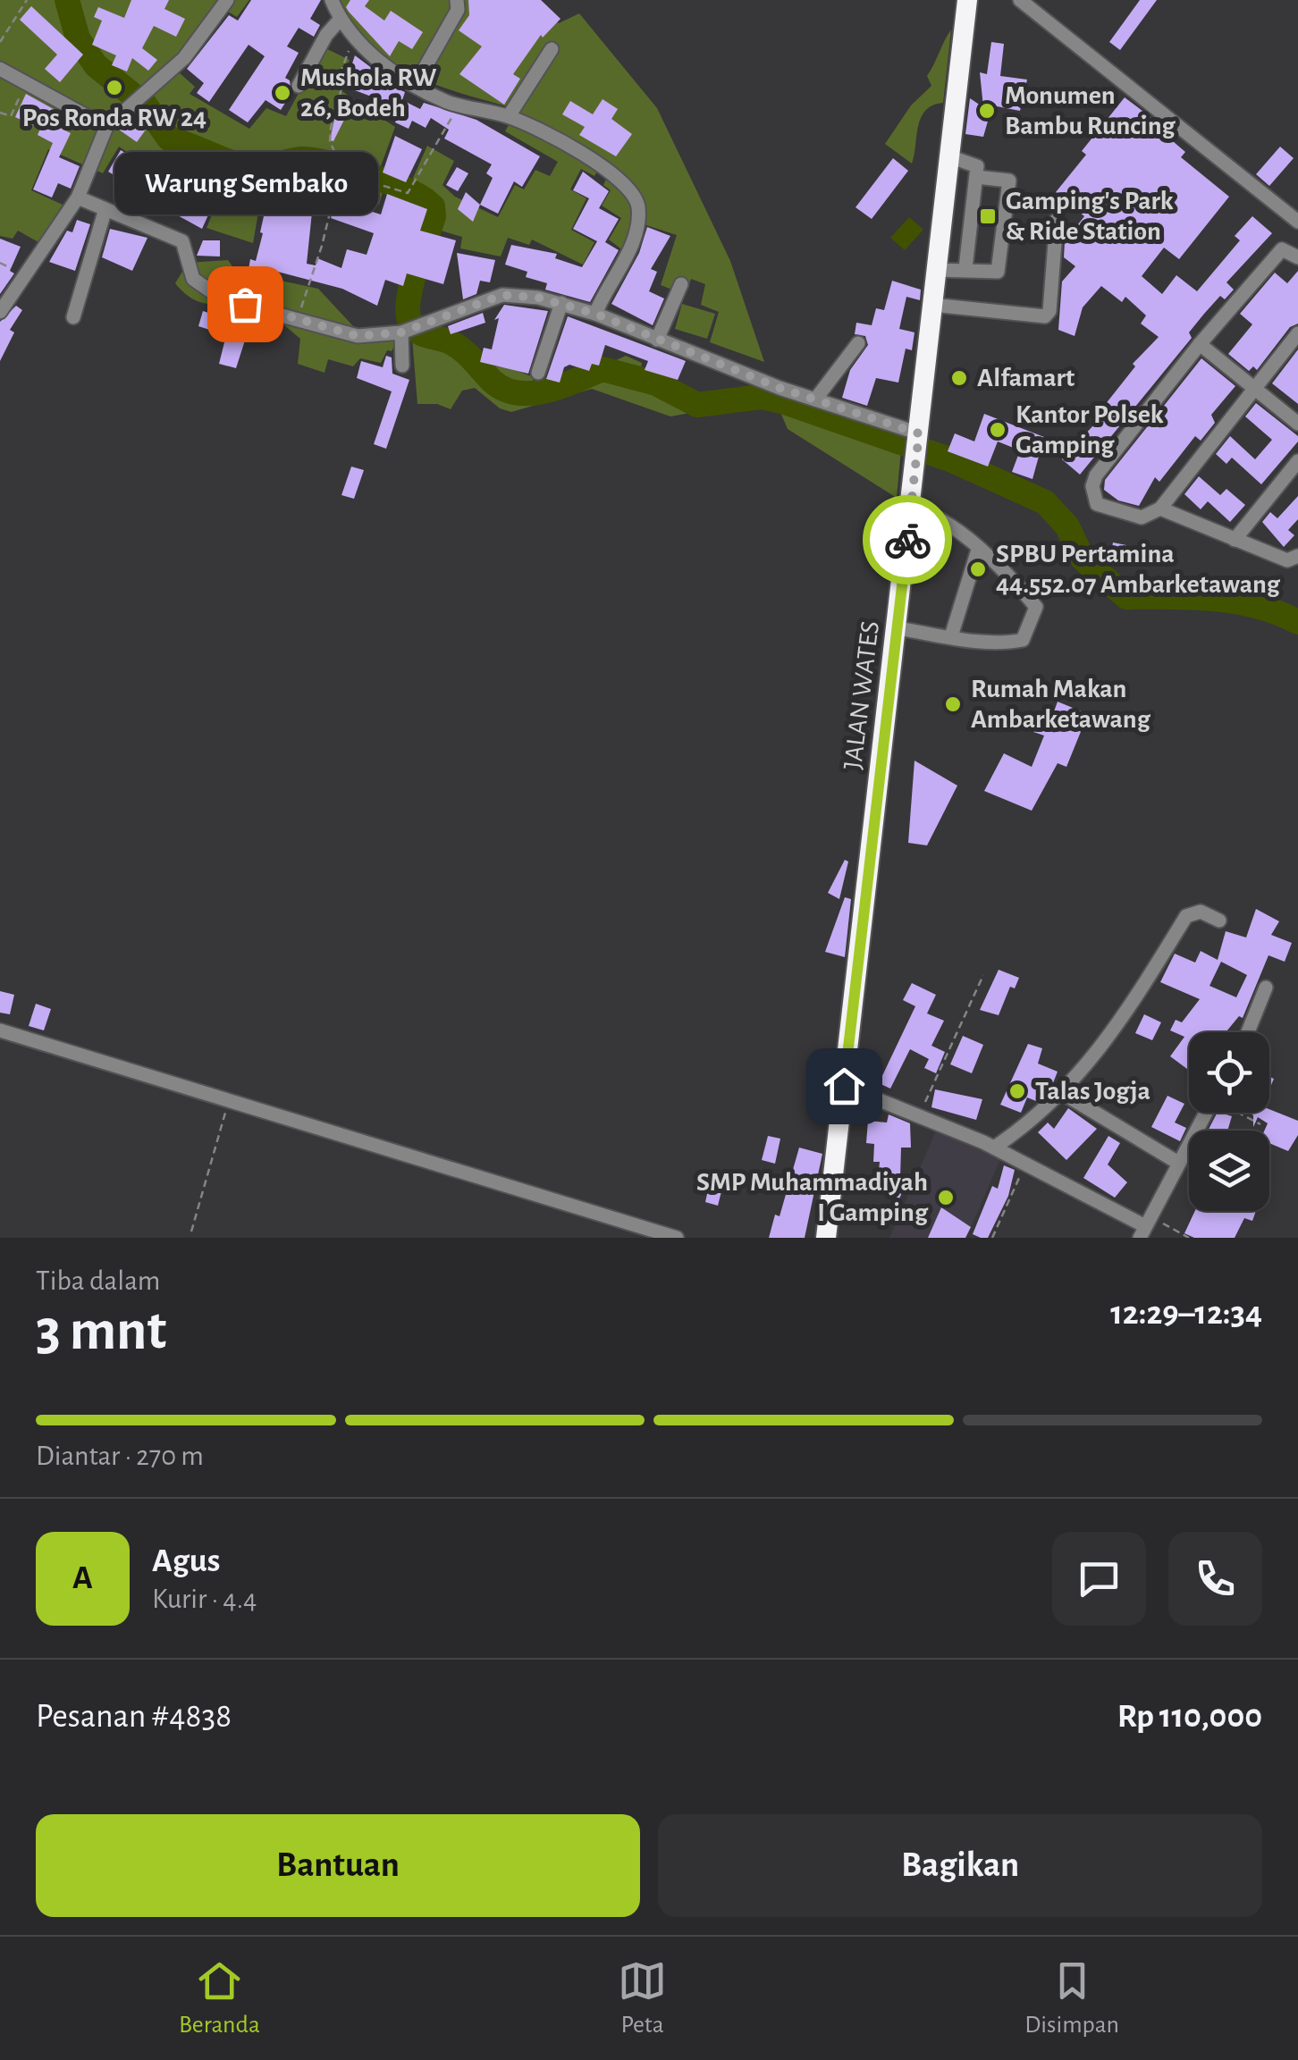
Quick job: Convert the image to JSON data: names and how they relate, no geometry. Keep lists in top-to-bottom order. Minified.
{"streets":{"highway":["JALAN WATES"]},"places":{"other":["Pos Ronda RW 24","Mushola RW 26, Bodeh","Monumen Bambu Runcing","Warung Sembako","Alfamart","Kantor Polsek Gamping","SPBU Pertamina 44.552.07 Ambarketawang","Rumah Makan Ambarketawang","Talas Jogja","SMP Muhammadiyah I Gamping"],"transit":["Gamping's Park & Ride Station"]},"page":{"bubble":"Warung Sembako","heading":["3 mnt","Tiba dalam","12:29–12:34"],"panel":["Agus","Kurir · 4.4","Pesanan #4838","Rp 110,000"],"bar":"Diantar · 270 m","round":"A","buttons":["Bantuan","Bagikan"],"tabs":["Beranda","Peta","Disimpan"]}}
